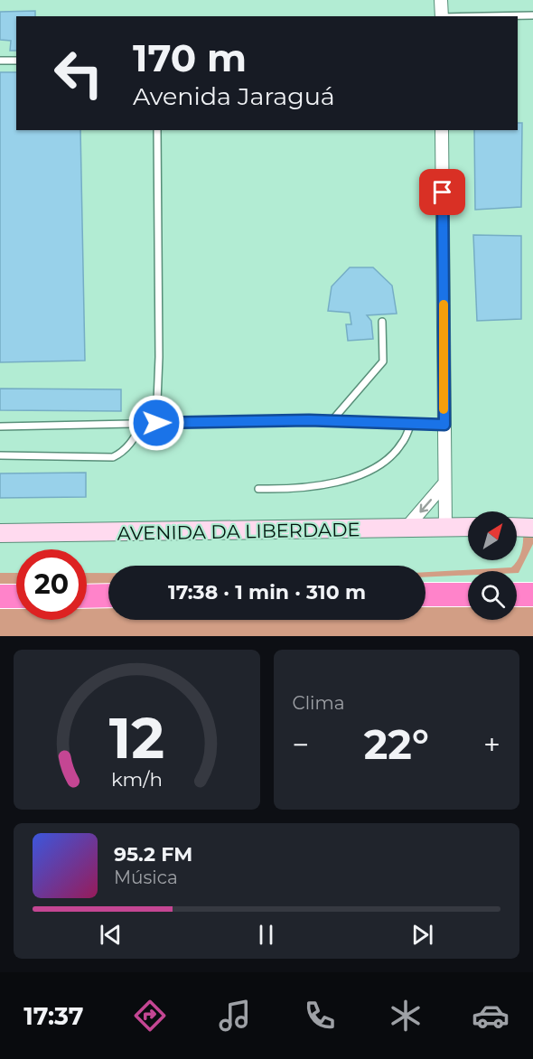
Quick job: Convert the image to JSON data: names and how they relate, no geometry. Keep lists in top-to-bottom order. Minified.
{"streets":{"street":["AVENIDA DA LIBERDADE"]},"north":"top right","page":{"turn":["170 m","Avenida Jaraguá"],"limit":"20","trip":"17:38 · 1 min · 310 m","tile":"Clima","heat":["−","22°","+"],"song":["95.2 FM","Música"],"tabs":"17:37","gauge":["12","km/h"]}}
